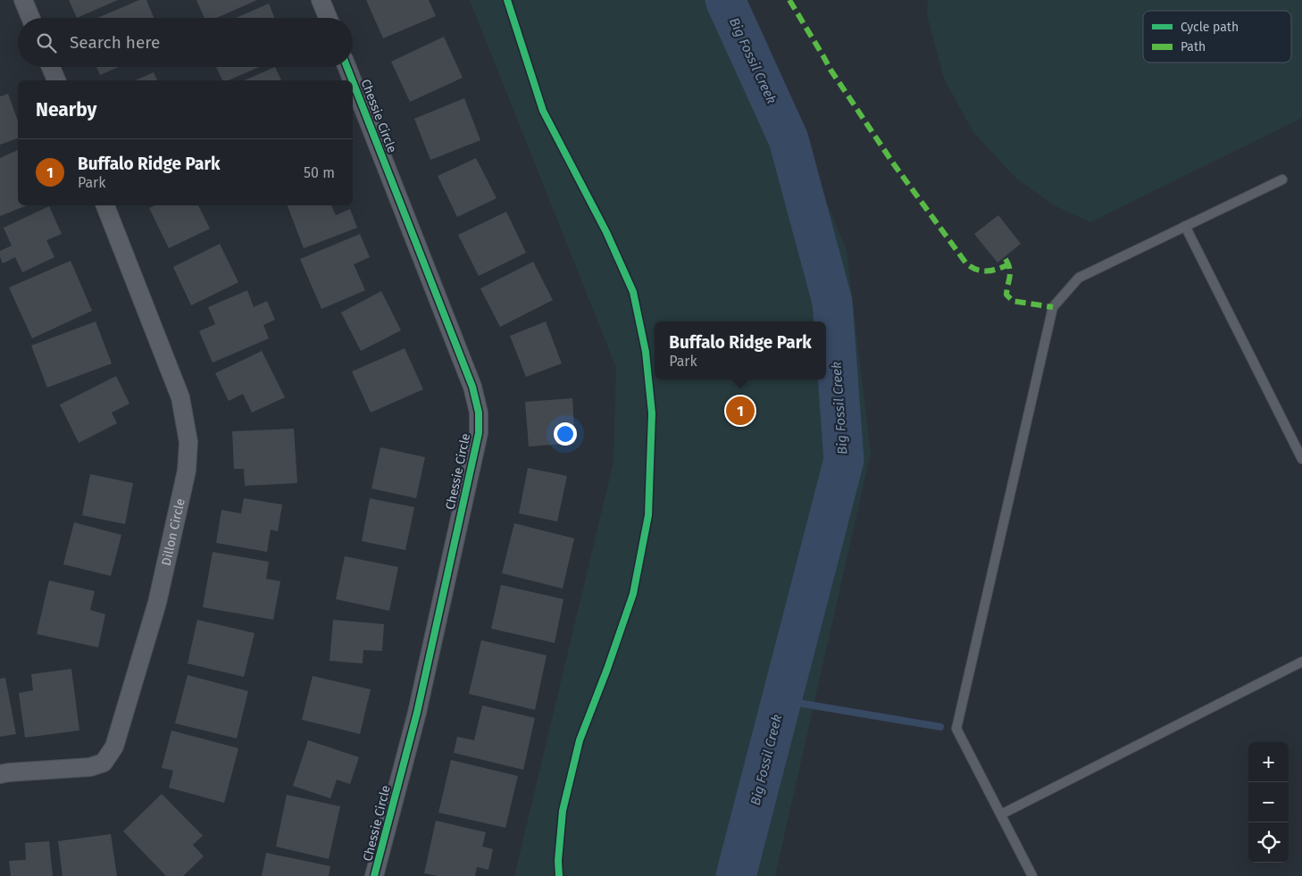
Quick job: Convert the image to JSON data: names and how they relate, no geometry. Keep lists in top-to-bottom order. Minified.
{"streets":{"street":["Chessie Circle","Dillon Circle"]},"water":["Big Fossil Creek"],"legend":["Cycle path","Path"],"page":{"search":"Search here","heading":"Nearby","list":[{"mark":"1","name":"Buffalo Ridge Park","note":"Park","value":"50 m"}],"popup":["Buffalo Ridge Park","Park"],"pins":"1","map_buttons":["+","−"]}}
